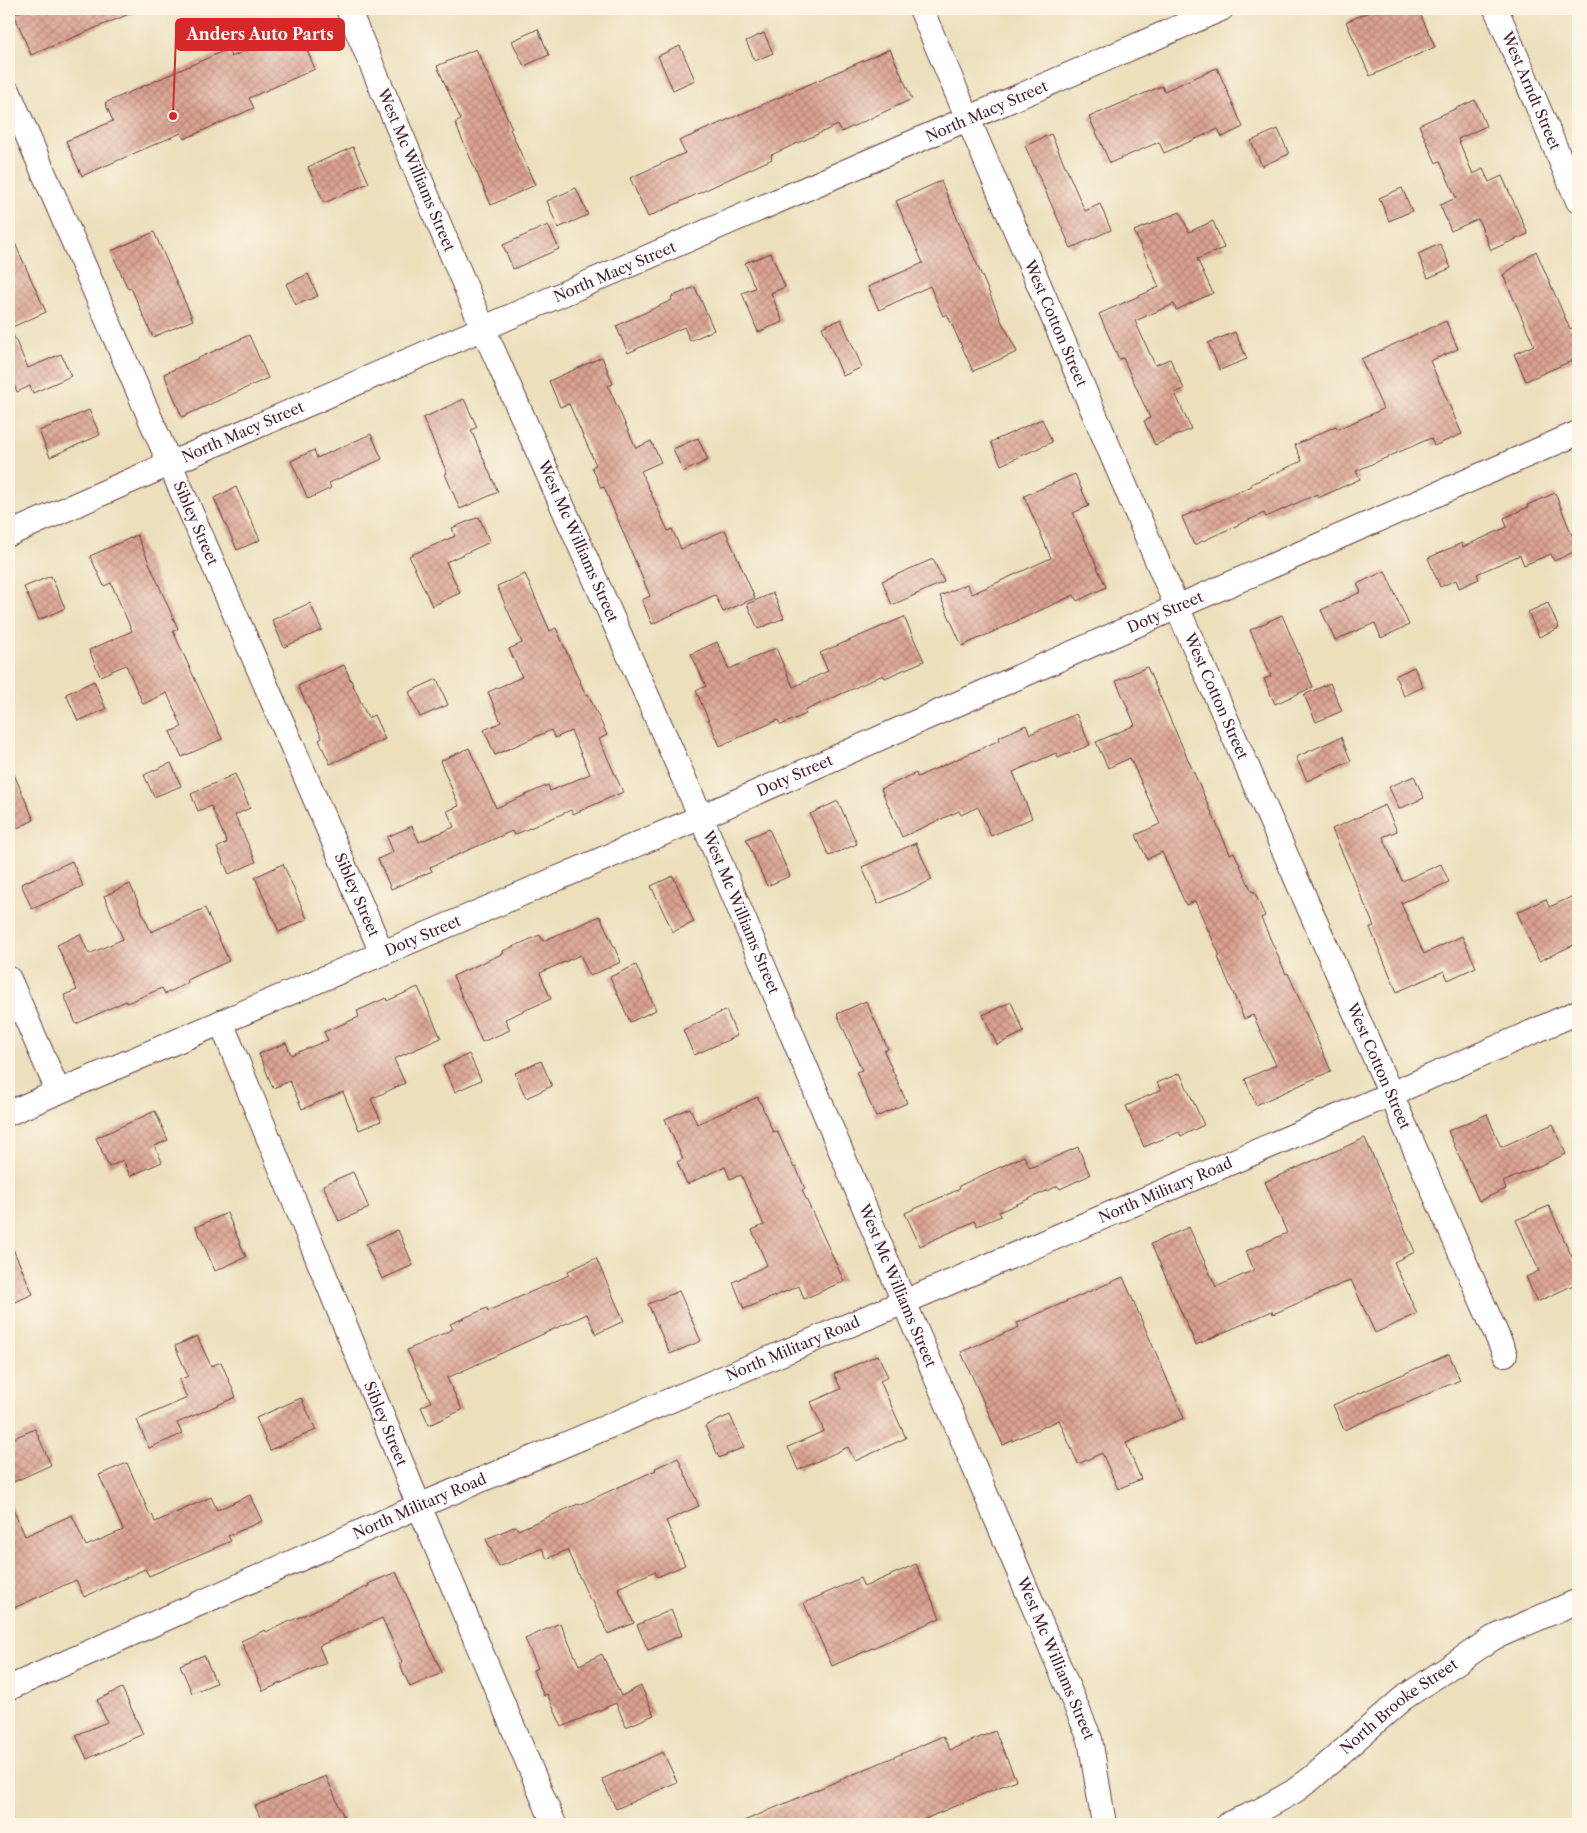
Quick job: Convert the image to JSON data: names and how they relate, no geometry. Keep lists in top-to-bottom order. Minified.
{"streets":{"street":["West Arndt Street","North Macy Street","West Mc Williams Street","West Cotton Street","Sibley Street","Doty Street","North Military Road","North Brooke Street"]},"crossings":[["North Macy Street","West Mc Williams Street"],["North Macy Street","West Cotton Street"],["North Macy Street","Sibley Street"],["West Mc Williams Street","Doty Street"],["West Mc Williams Street","North Military Road"],["West Cotton Street","Doty Street"],["West Cotton Street","North Military Road"],["Sibley Street","Doty Street"],["Sibley Street","North Military Road"]],"places":["Anders Auto Parts"]}
